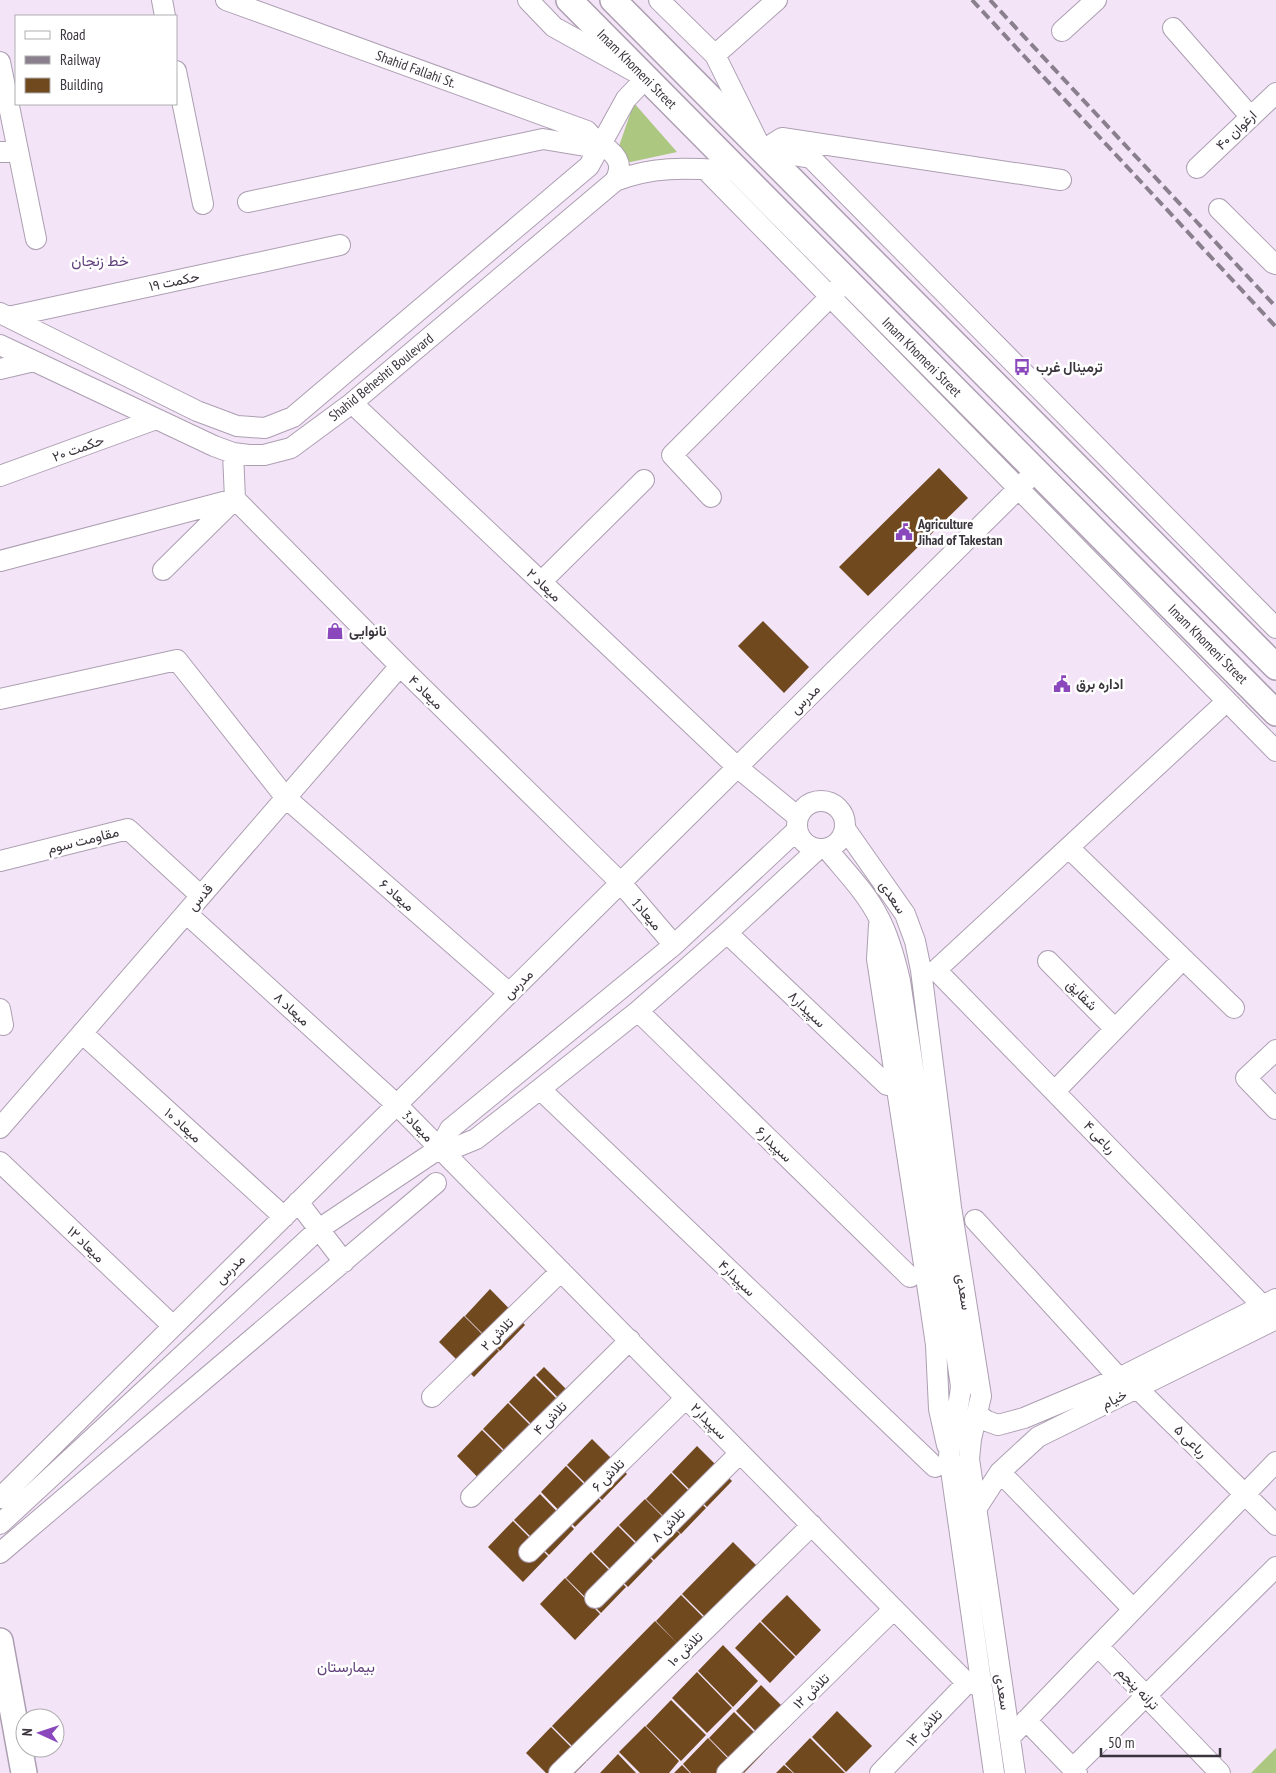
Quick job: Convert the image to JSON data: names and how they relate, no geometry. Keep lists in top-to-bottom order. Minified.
{"streets":{"main road":["Imam Khomeni Street"],"street":["Shahid Fallahi St.","ارغوان ۴۰","حکمت ۱۹","Shahid Beheshti Boulevard","حکمت ۲۰","میعاد ۲","میعاد ۴","مدرس","مقاومت سوم","میعاد ۶","قدس","سعدی","میعاد1","شقایق","میعاد ۸","سپیدار۸","میعاد ۱۰","میعاد3","رباعی ۴","سپیدار۶","میعاد ۱۲","سپیدار۴","تلاش ۲","خیام","تلاش ۴","سپیدار۲","رباعی ۵","تلاش ۶","تلاش ۸","تلاش ۱۰","ترانه پنجم","تلاش ۱۲","تلاش ۱۴"]},"crossings":[["Shahid Fallahi St.","Shahid Beheshti Boulevard"],["Imam Khomeni Street","Shahid Beheshti Boulevard"],["Imam Khomeni Street","مدرس"],["حکمت ۱۹","Shahid Beheshti Boulevard"],["Shahid Beheshti Boulevard","حکمت ۲۰"],["Shahid Beheshti Boulevard","میعاد ۲"],["میعاد ۲","مدرس"],["میعاد ۴","مدرس"],["میعاد ۴","قدس"],["میعاد ۴","میعاد1"],["مدرس","میعاد ۶"],["مدرس","میعاد1"],["مدرس","میعاد ۸"],["مدرس","میعاد ۱۰"],["مدرس","میعاد3"],["مدرس","میعاد ۱۲"],["مقاومت سوم","قدس"],["میعاد ۶","قدس"],["قدس","میعاد ۸"],["قدس","میعاد ۱۰"],["سعدی","سپیدار۴"],["سعدی","خیام"],["سعدی","سپیدار۲"],["سعدی","تلاش ۱۴"],["میعاد ۸","میعاد3"],["میعاد3","سپیدار۲"],["رباعی ۴","خیام"],["تلاش ۲","سپیدار۲"],["خیام","رباعی ۵"],["تلاش ۴","سپیدار۲"],["سپیدار۲","تلاش ۶"],["سپیدار۲","تلاش ۸"],["سپیدار۲","تلاش ۱۰"],["سپیدار۲","تلاش ۱۲"],["سپیدار۲","تلاش ۱۴"]],"districts":["خط زنجان","بیمارستان"],"places":{"bus stop":["ترمینال غرب"],"public building":["Agriculture Jihad of Takestan","اداره برق"],"shop":["نانوایی"]},"legend":["Road","Railway","Building"],"scale_bar":"50 m","north":"left"}
